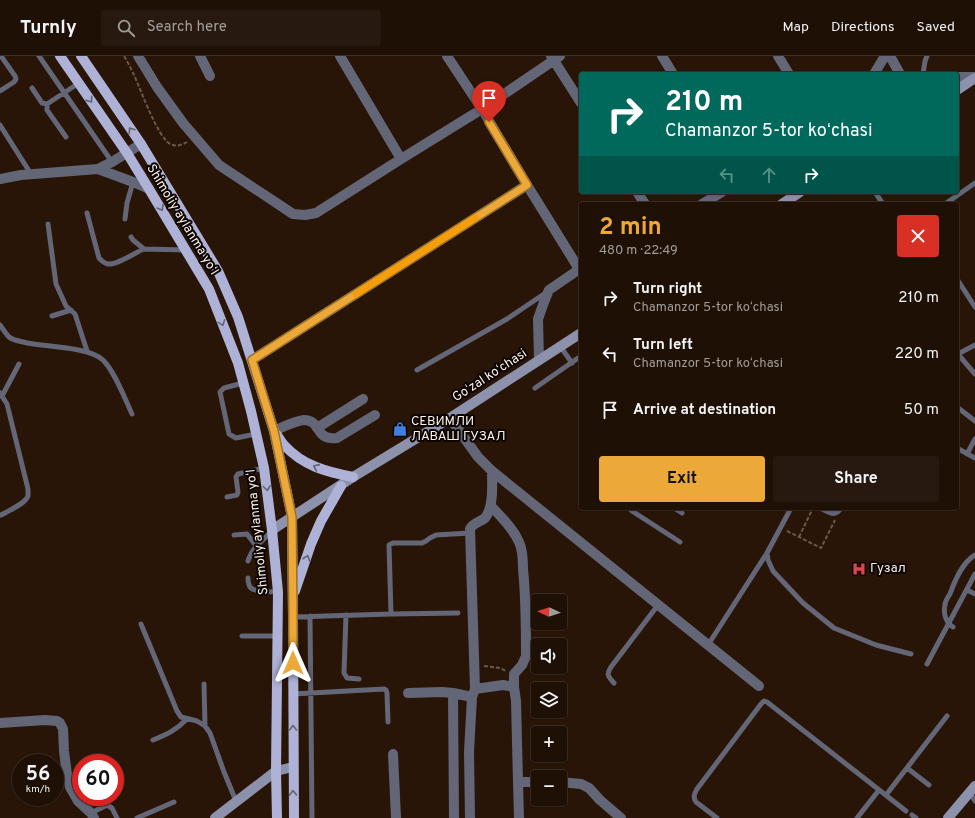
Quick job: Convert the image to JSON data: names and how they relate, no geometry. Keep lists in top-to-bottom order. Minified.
{"streets":{"main road":["Shimoliy aylanma yoʻl","Goʻzal koʻchasi"]},"crossings":[["Shimoliy aylanma yoʻl","Goʻzal koʻchasi"]],"places":{"shop":["СЕВИМЛИ ЛАВАШ ГУЗАЛ"],"hospital":["Гузал"]},"north":"left","page":{"header":"Turnly","search":"Search here","nav":["Map","Directions","Saved"],"turn":["210 m","Chamanzor 5-tor koʻchasi"],"heading":["2 min","480 m · 22:49"],"list":[{"name":"Turn right","note":"Chamanzor 5-tor koʻchasi","value":"210 m"},{"name":"Turn left","note":"Chamanzor 5-tor koʻchasi","value":"220 m"},{"name":"Arrive at destination","value":"50 m"}],"buttons":["Exit","Share"],"map_buttons":["+","−"],"speed":"56 km/h","limit":"60"}}
